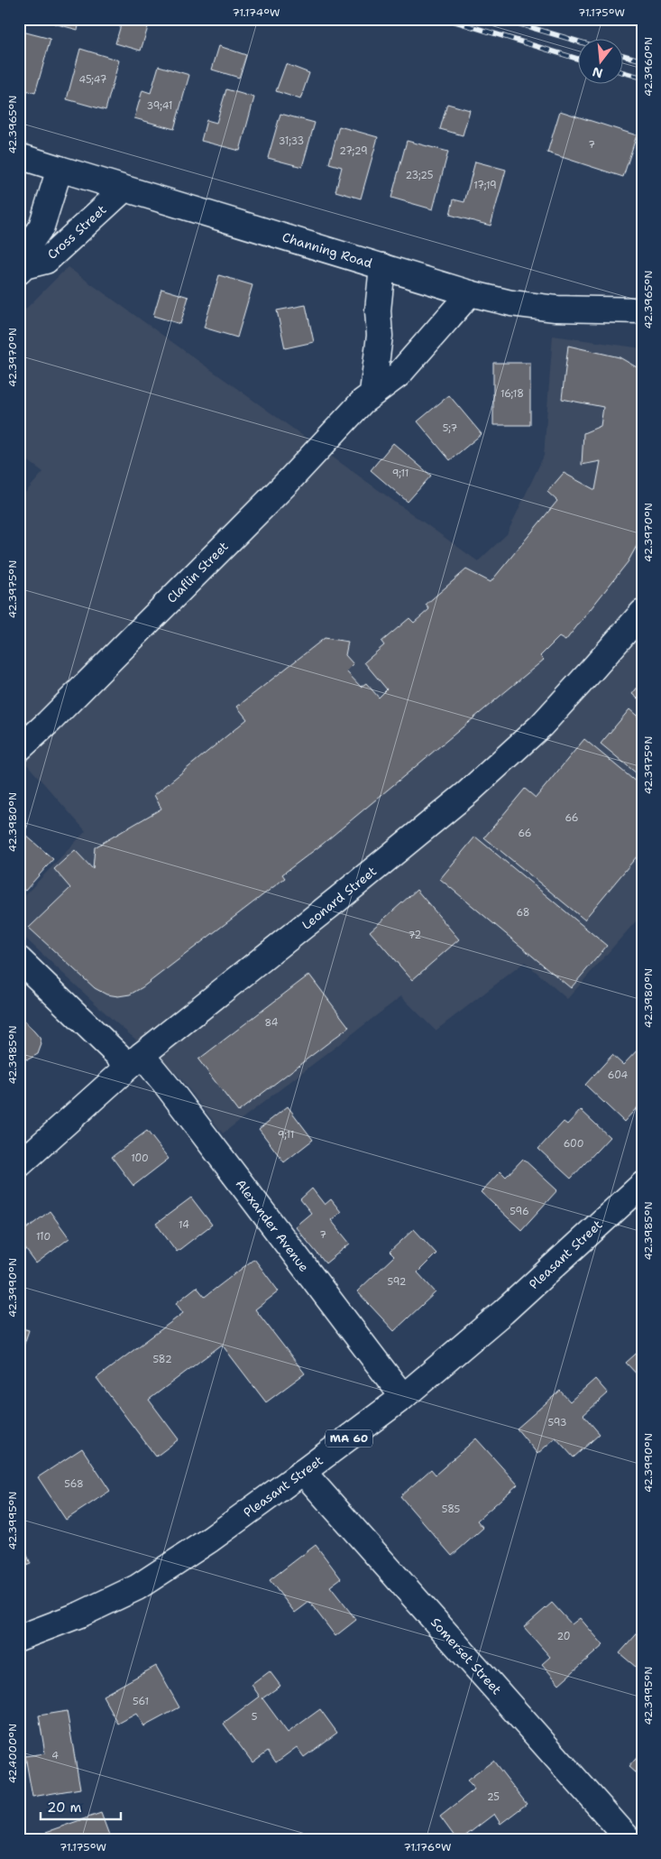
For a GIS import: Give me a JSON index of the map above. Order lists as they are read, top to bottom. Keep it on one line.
{"streets":{"street":["Cross Street","Channing Road","Claflin Street","Leonard Street","Alexander Avenue","Pleasant Street","MA 60","Somerset Street"]},"crossings":[["Cross Street","Channing Road"],["Channing Road","Claflin Street"],["Leonard Street","Alexander Avenue"],["Alexander Avenue","Pleasant Street"],["Pleasant Street","Somerset Street"]],"house_numbers":["45;47","39;41","31;33","7","27;29","23;25","17;19","16;18","5;7","9;11","66","66","68","72","84","604","9;11","600","100","596","14","7","110","592","582","593","568","585","20","561","5","4","25"],"scale_bar":"20 m","north":"bottom","coordinates":["71.174°W","71.175°W","42.3960°N","42.3965°N","42.3970°N","42.3975°N","42.3980°N","42.3985°N","42.3990°N","42.3995°N","42.4000°N","71.176°W"]}
